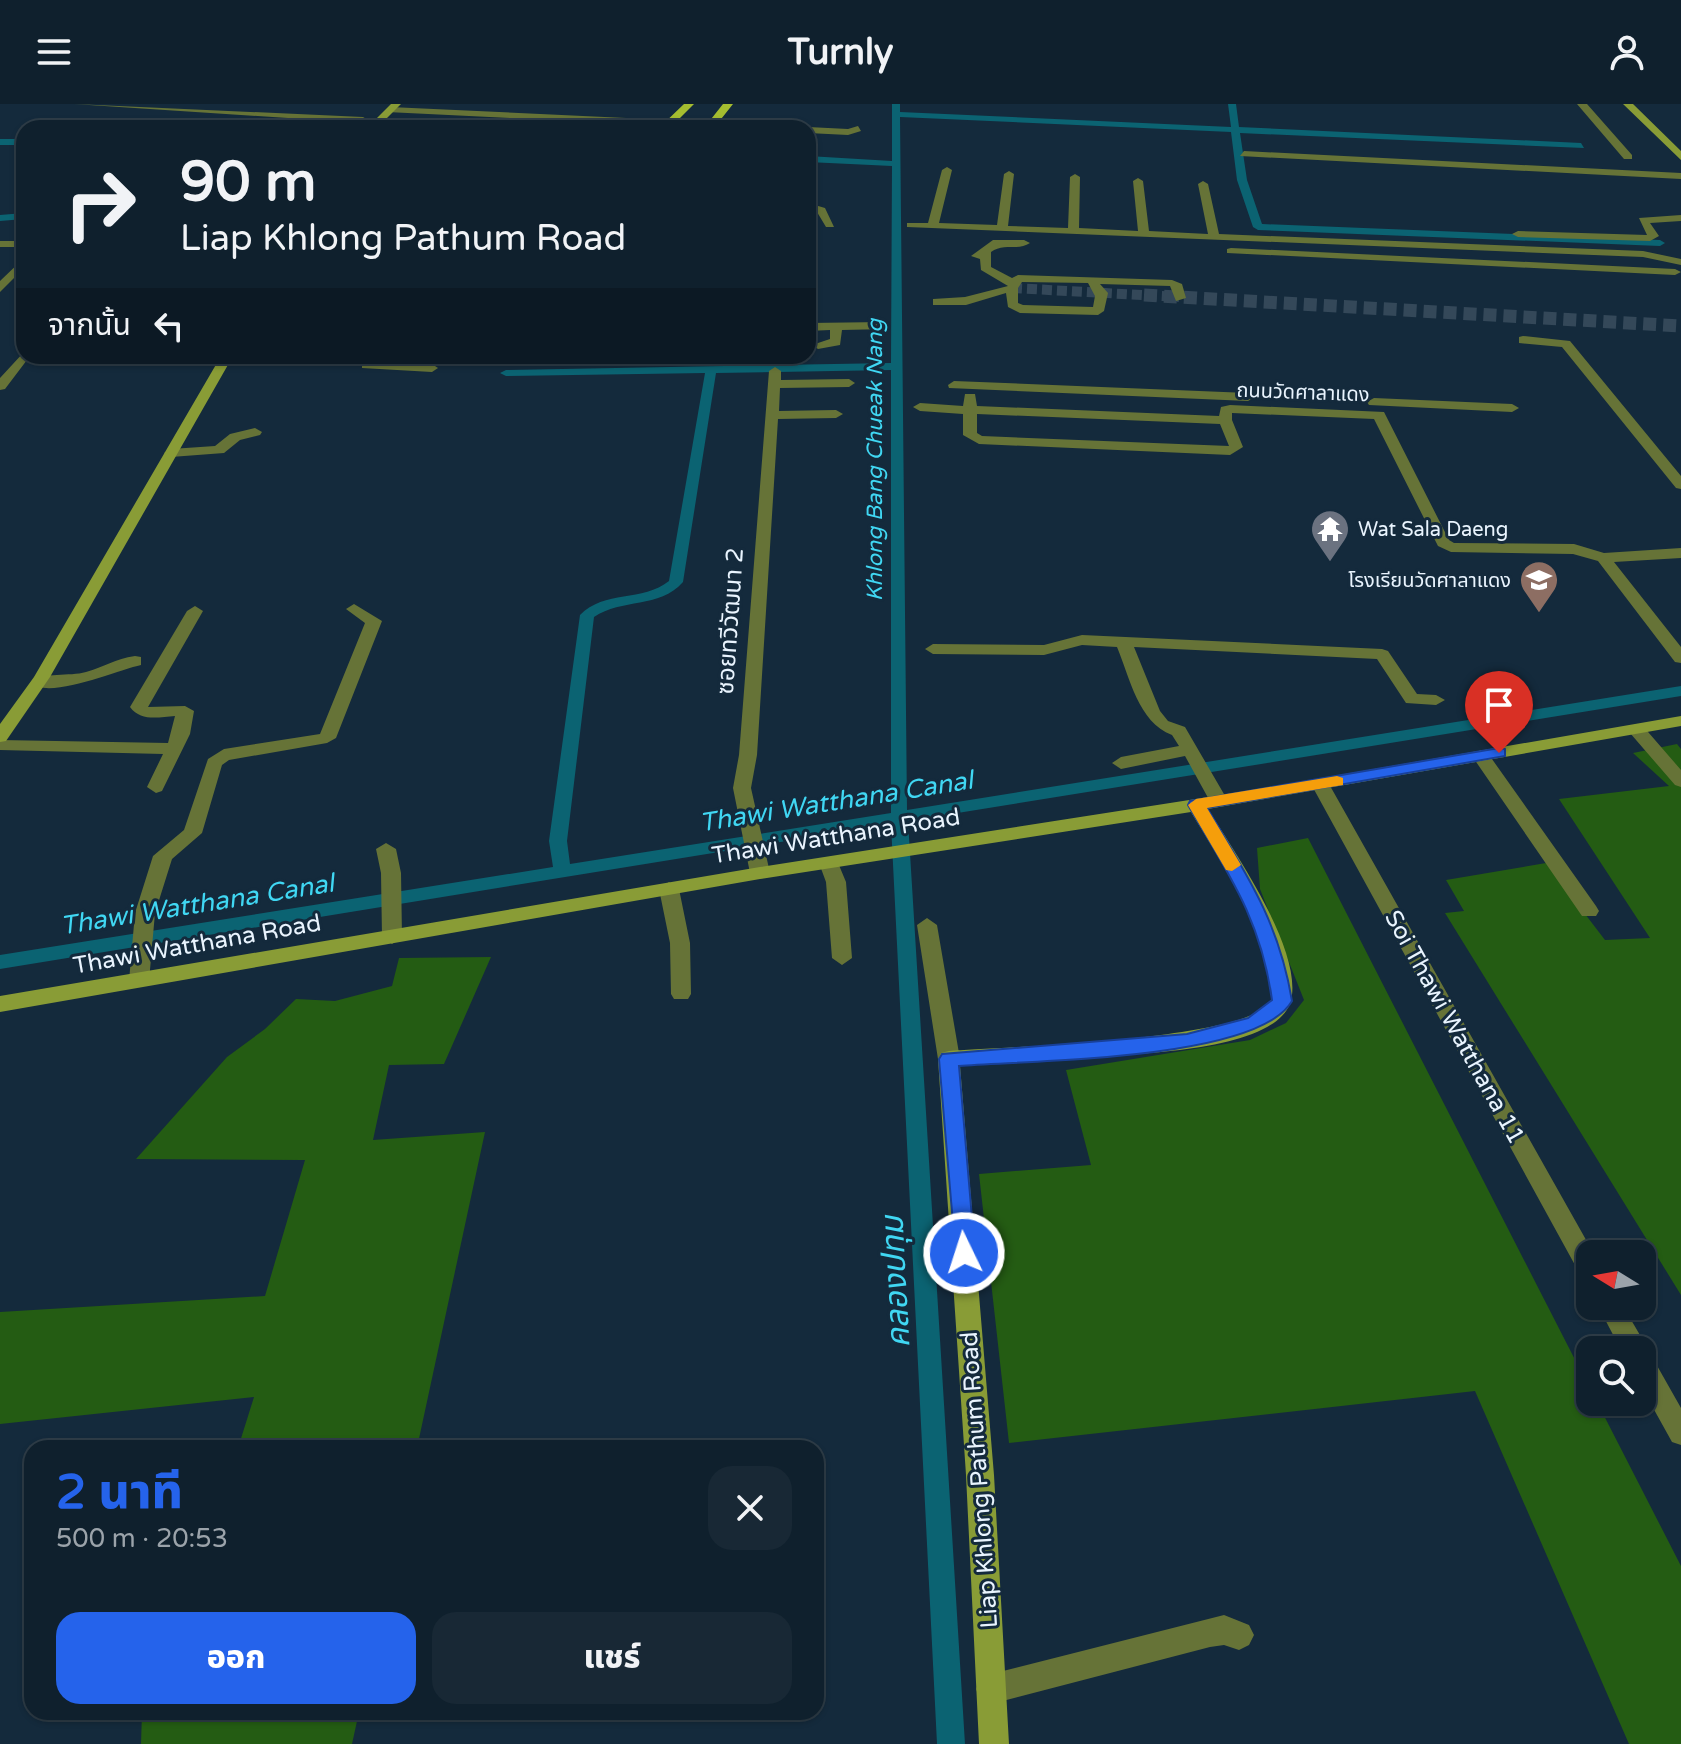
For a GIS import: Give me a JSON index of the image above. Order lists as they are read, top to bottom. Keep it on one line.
{"streets":{"street":["ถนนวัดศาลาแดง","ซอยทวีวัฒนา 2","Thawi Watthana Road","Soi Thawi Watthana 11","Liap Khlong Pathum Road"]},"crossings":[["ซอยทวีวัฒนา 2","Thawi Watthana Road"],["Thawi Watthana Road","Soi Thawi Watthana 11"]],"water":["Khlong Bang Chueak Nang","Thawi Watthana Canal","คลองปทุม"],"places":{"temple":["Wat Sala Daeng"],"school or university":["โรงเรียนวัดศาลาแดง"]},"north":"left","page":{"header":"Turnly","turn":["90 m","Liap Khlong Pathum Road"],"then":"จากนั้น","heading":["2 นาที","500 m · 20:53"],"buttons":["ออก","แชร์"]}}
